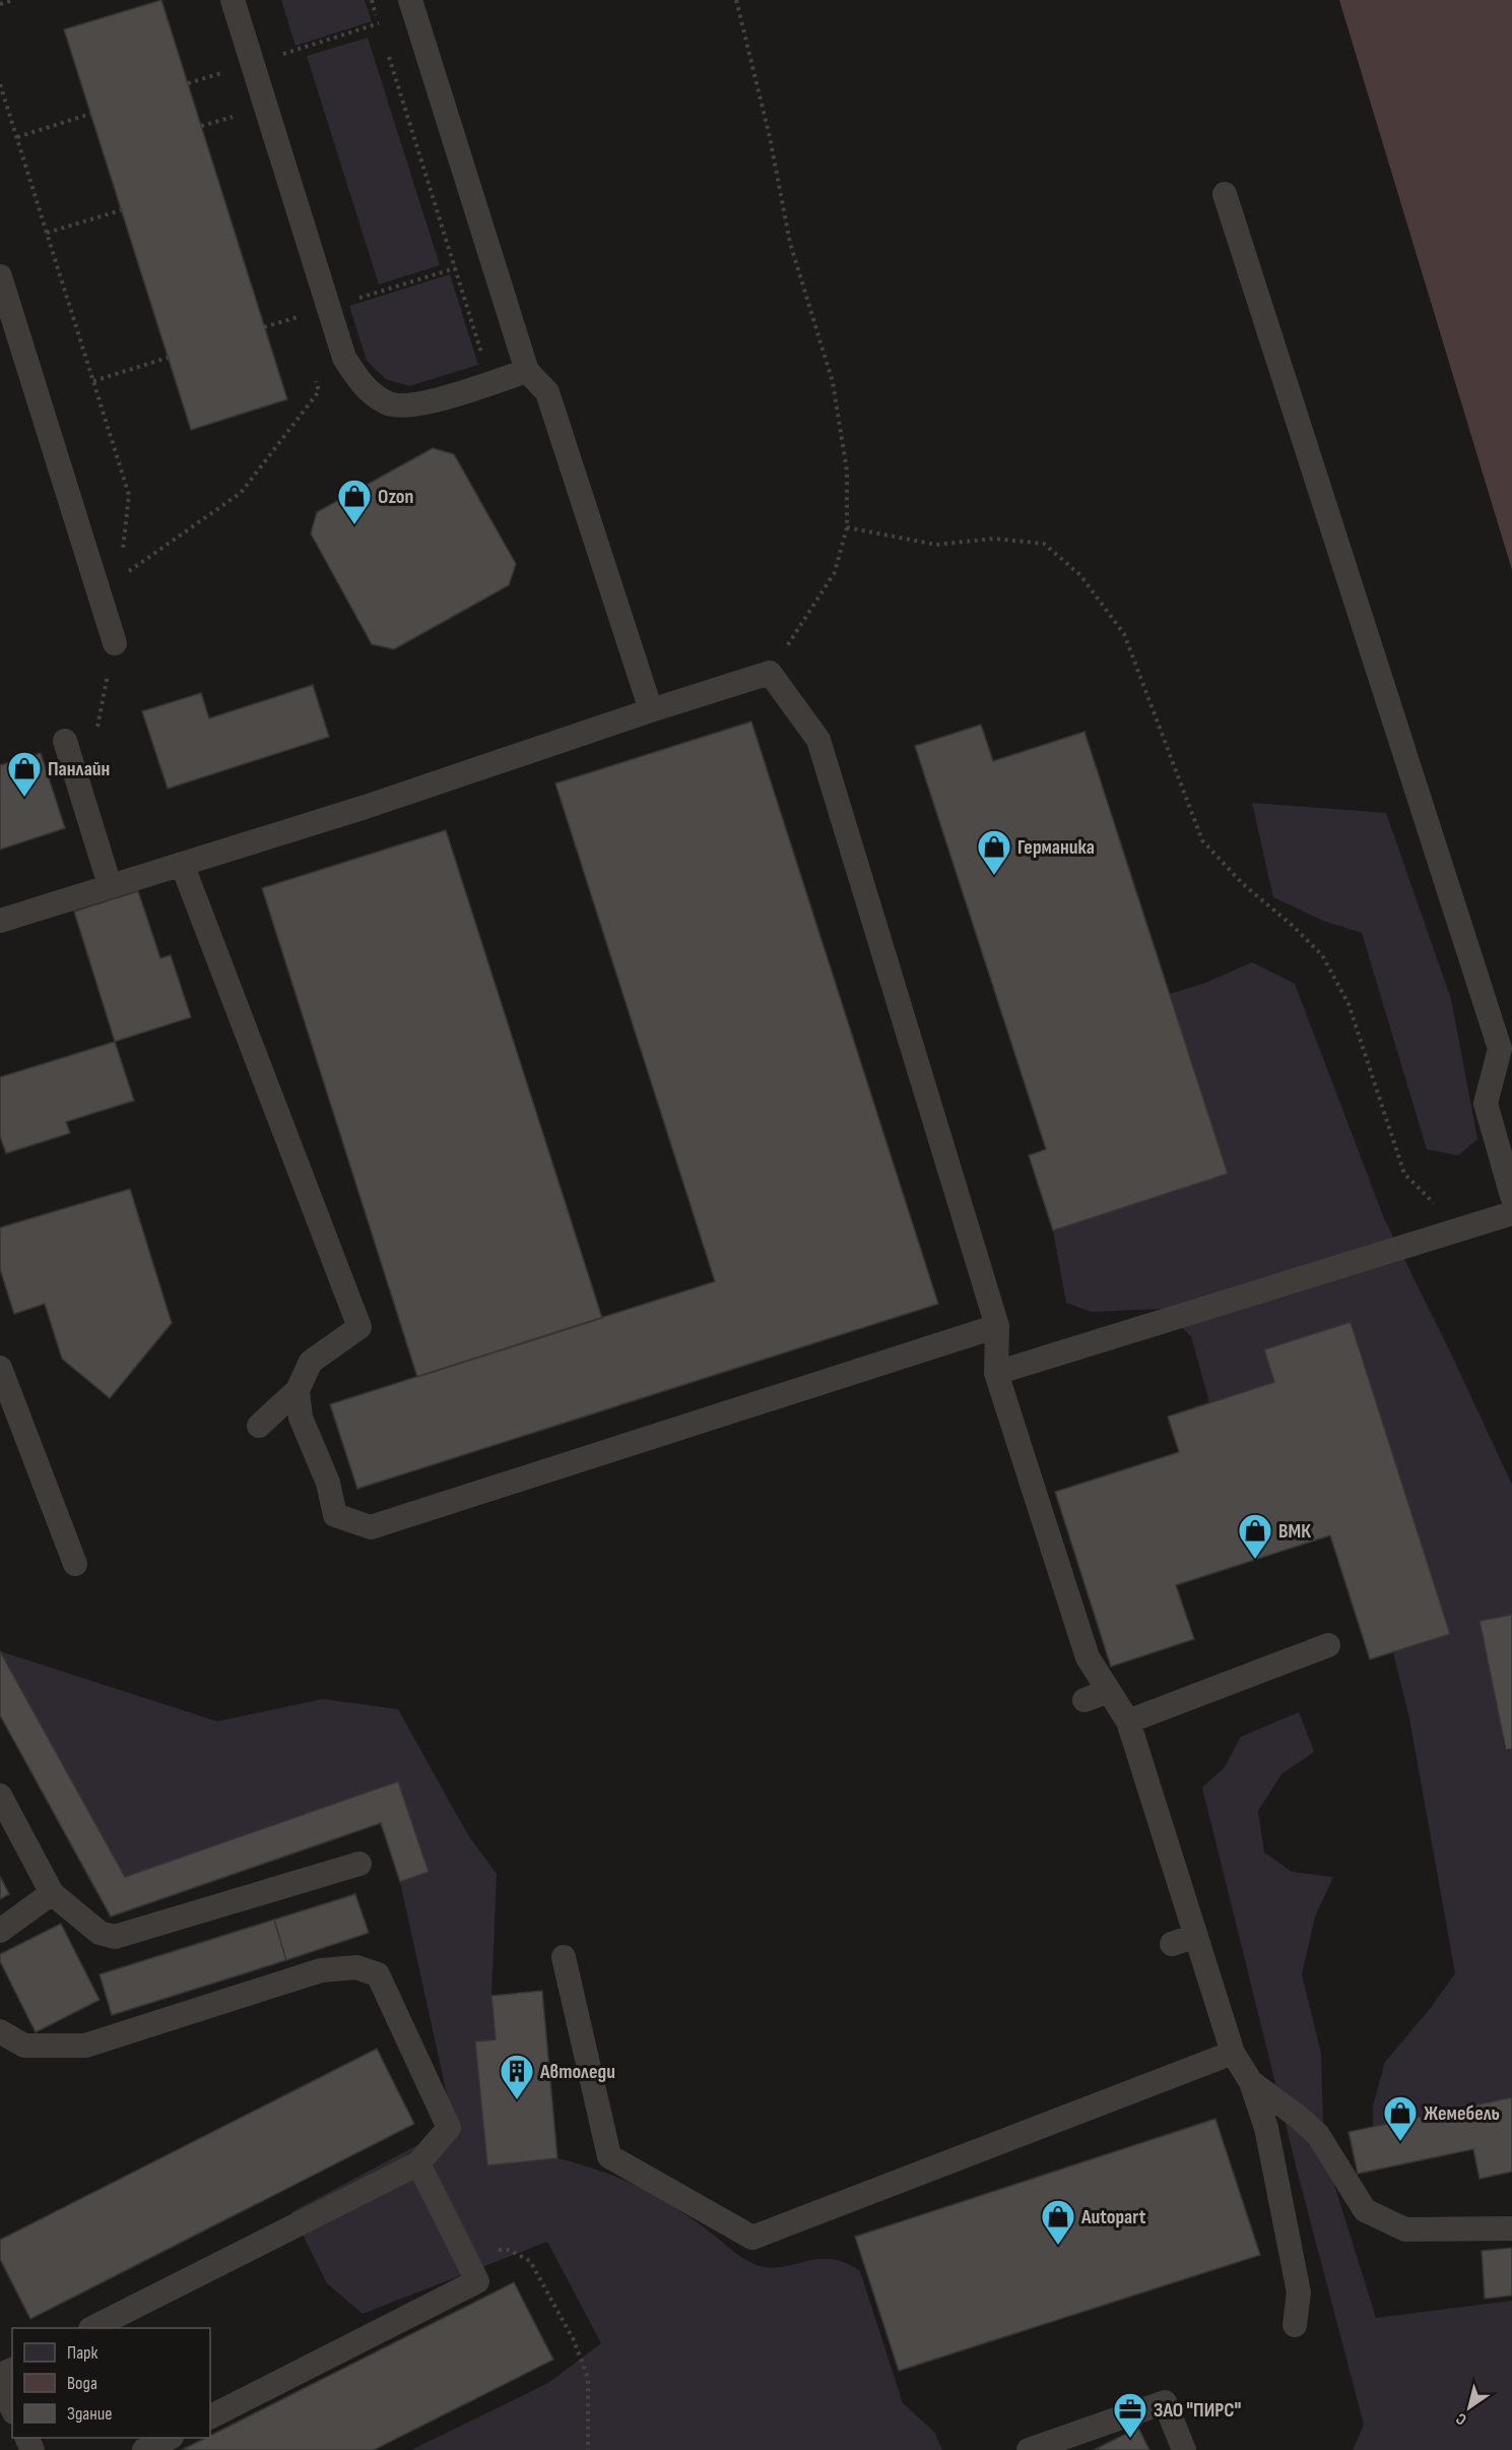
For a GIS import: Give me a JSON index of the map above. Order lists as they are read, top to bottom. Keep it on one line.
{"places":{"shop":["Ozon","Панлайн","Германика","ВМК","Жемебель","Autopart"],"building":["Автоледи"],"office":["ЗАО \"ПИРС\""]},"legend":["Парк","Вода","Здание"],"north":"bottom left"}
